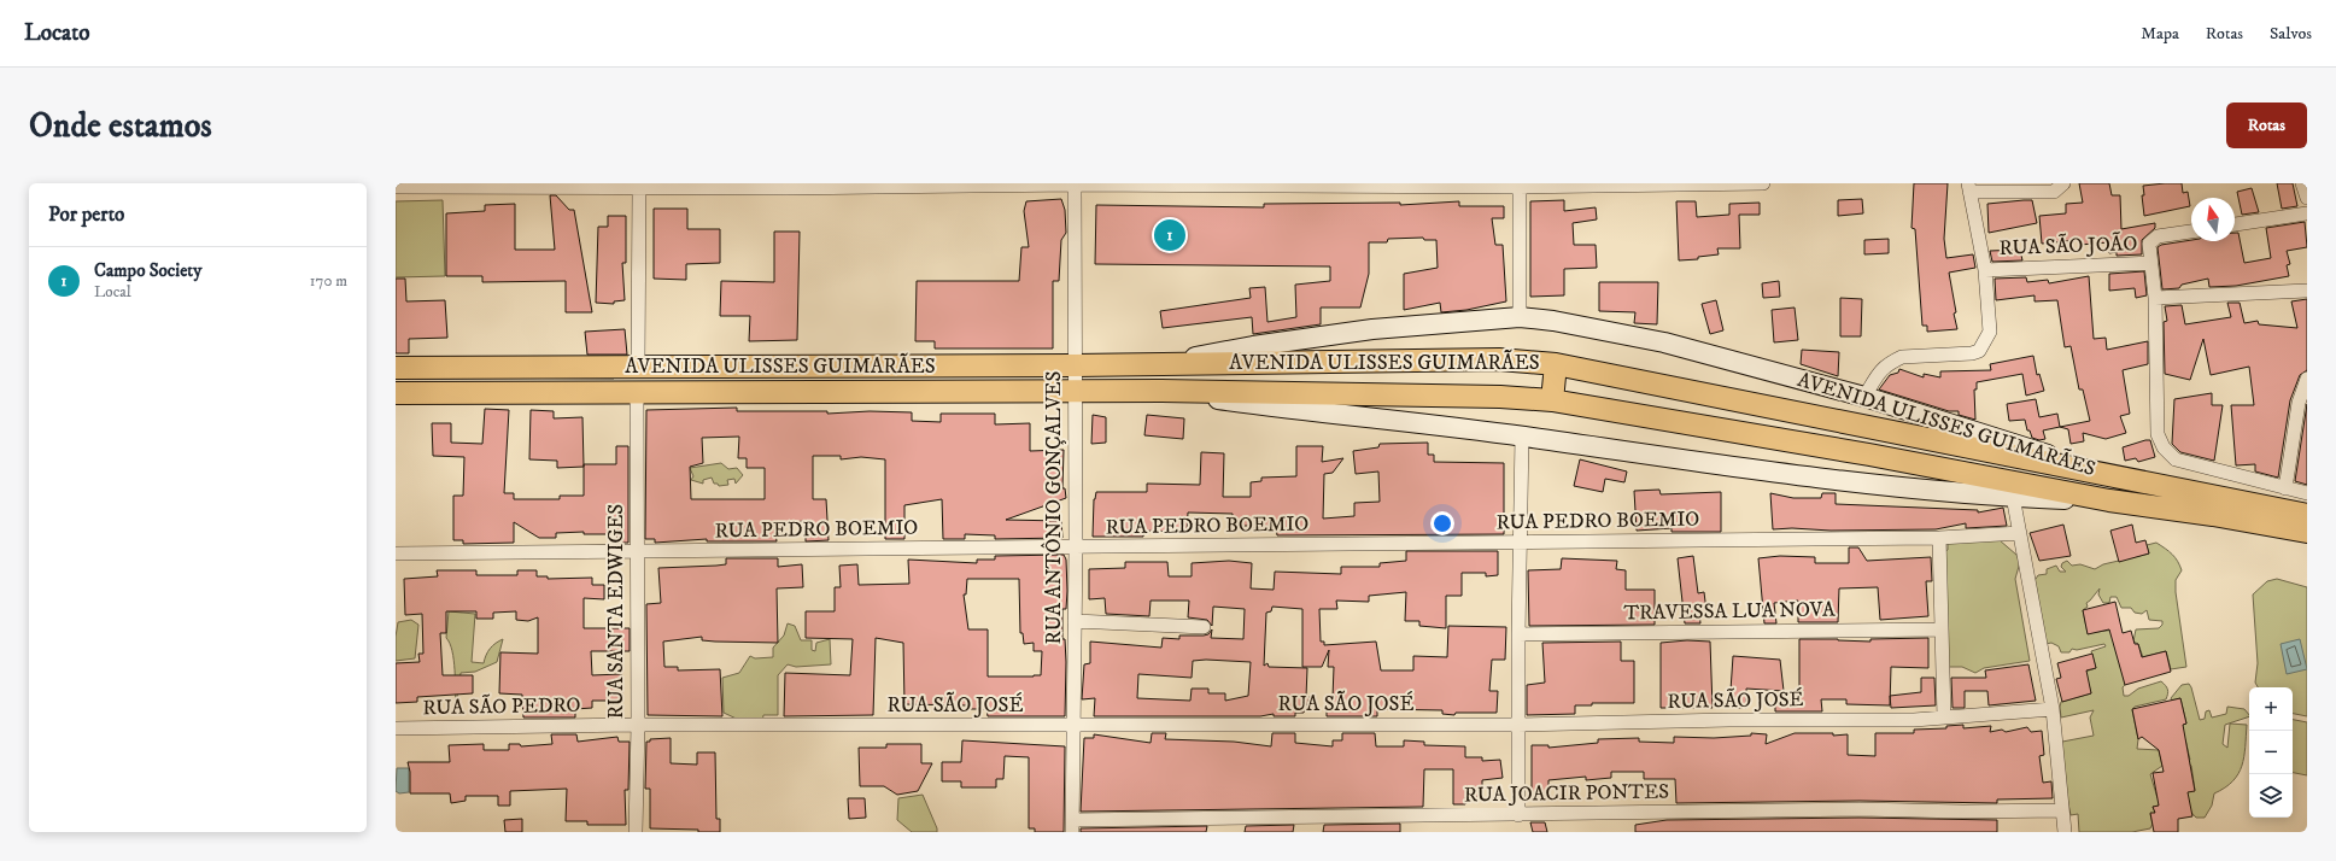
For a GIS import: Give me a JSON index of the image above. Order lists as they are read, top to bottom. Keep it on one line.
{"streets":{"main road":["AVENIDA ULISSES GUIMARÃES"],"street":["RUA SÃO JOÃO","RUA ANTÔNIO GONÇALVES","RUA PEDRO BOEMIO","RUA SANTA EDWIGES","TRAVESSA LUA NOVA","RUA SÃO JOSÉ","RUA SÃO PEDRO","RUA JOACIR PONTES"]},"crossings":[["AVENIDA ULISSES GUIMARÃES","RUA ANTÔNIO GONÇALVES"],["AVENIDA ULISSES GUIMARÃES","RUA SANTA EDWIGES"],["RUA ANTÔNIO GONÇALVES","RUA PEDRO BOEMIO"],["RUA ANTÔNIO GONÇALVES","RUA SÃO JOSÉ"],["RUA ANTÔNIO GONÇALVES","RUA JOACIR PONTES"],["RUA PEDRO BOEMIO","RUA SANTA EDWIGES"],["RUA SANTA EDWIGES","RUA SÃO JOSÉ"],["RUA SANTA EDWIGES","RUA SÃO PEDRO"],["RUA SÃO JOSÉ","RUA SÃO PEDRO"]],"north":"top","page":{"header":"Locato","nav":["Mapa","Rotas","Salvos"],"buttons":"Rotas","title":"Onde estamos","heading":"Por perto","pins":"1","list":[{"mark":"1","name":"Campo Society","note":"Local","value":"170 m"}],"map_buttons":["+","−"]}}
